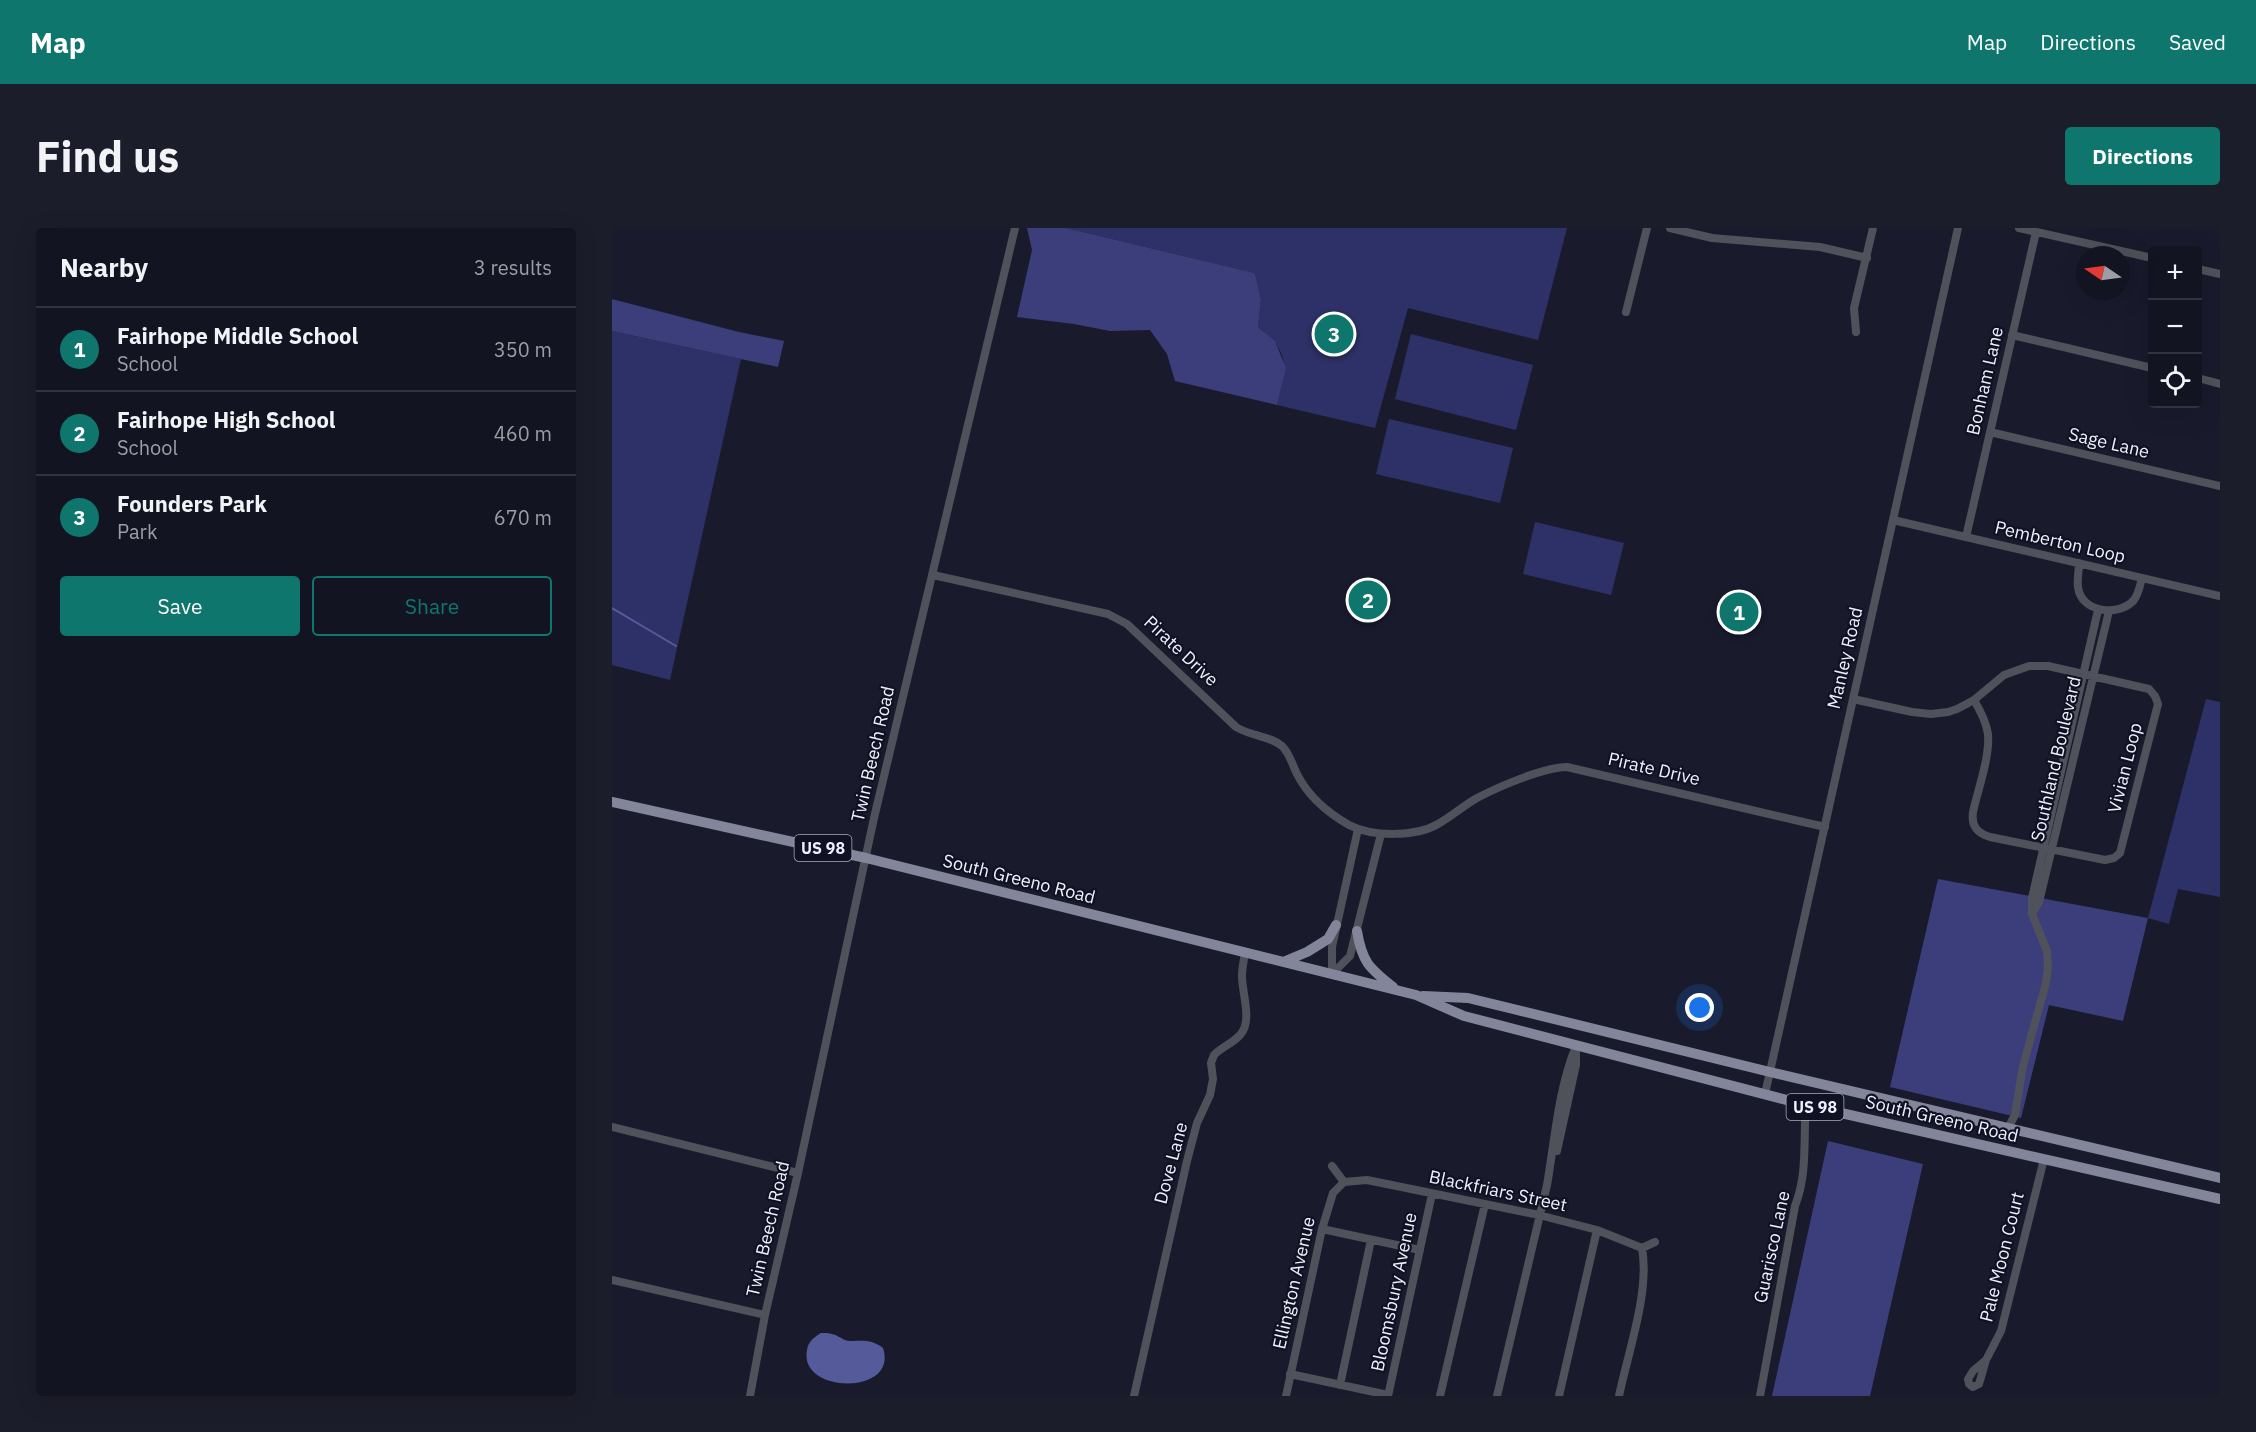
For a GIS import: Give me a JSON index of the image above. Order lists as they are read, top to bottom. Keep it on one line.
{"streets":{"main road":["US 98","South Greeno Road"],"street":["Bonham Lane","Sage Lane","Pemberton Loop","Pirate Drive","Manley Road","Twin Beech Road","Southland Boulevard","Vivian Loop","Dove Lane","Blackfriars Street","Guarisco Lane","Pale Moon Court","Ellington Avenue","Bloomsbury Avenue"]},"crossings":[["Bonham Lane","Sage Lane"],["Bonham Lane","Pemberton Loop"],["Pemberton Loop","Manley Road"],["Pirate Drive","Manley Road"],["Pirate Drive","Twin Beech Road"],["Manley Road","Vivian Loop"],["Manley Road","South Greeno Road"],["Twin Beech Road","South Greeno Road"],["Southland Boulevard","Vivian Loop"],["Southland Boulevard","South Greeno Road"],["South Greeno Road","Dove Lane"],["South Greeno Road","Guarisco Lane"],["South Greeno Road","Pale Moon Court"],["Blackfriars Street","Ellington Avenue"],["Blackfriars Street","Bloomsbury Avenue"]],"north":"left","page":{"header":"Map","nav":["Map","Directions","Saved"],"buttons":["Directions",["Save","Share"]],"title":"Find us","heading":["Nearby","3 results"],"map_buttons":["+","−"],"list":[{"mark":"1","name":"Fairhope Middle School","note":"School","value":"350 m"},{"mark":"2","name":"Fairhope High School","note":"School","value":"460 m"},{"mark":"3","name":"Founders Park","note":"Park","value":"670 m"}],"pins":["3","2","1"]}}
